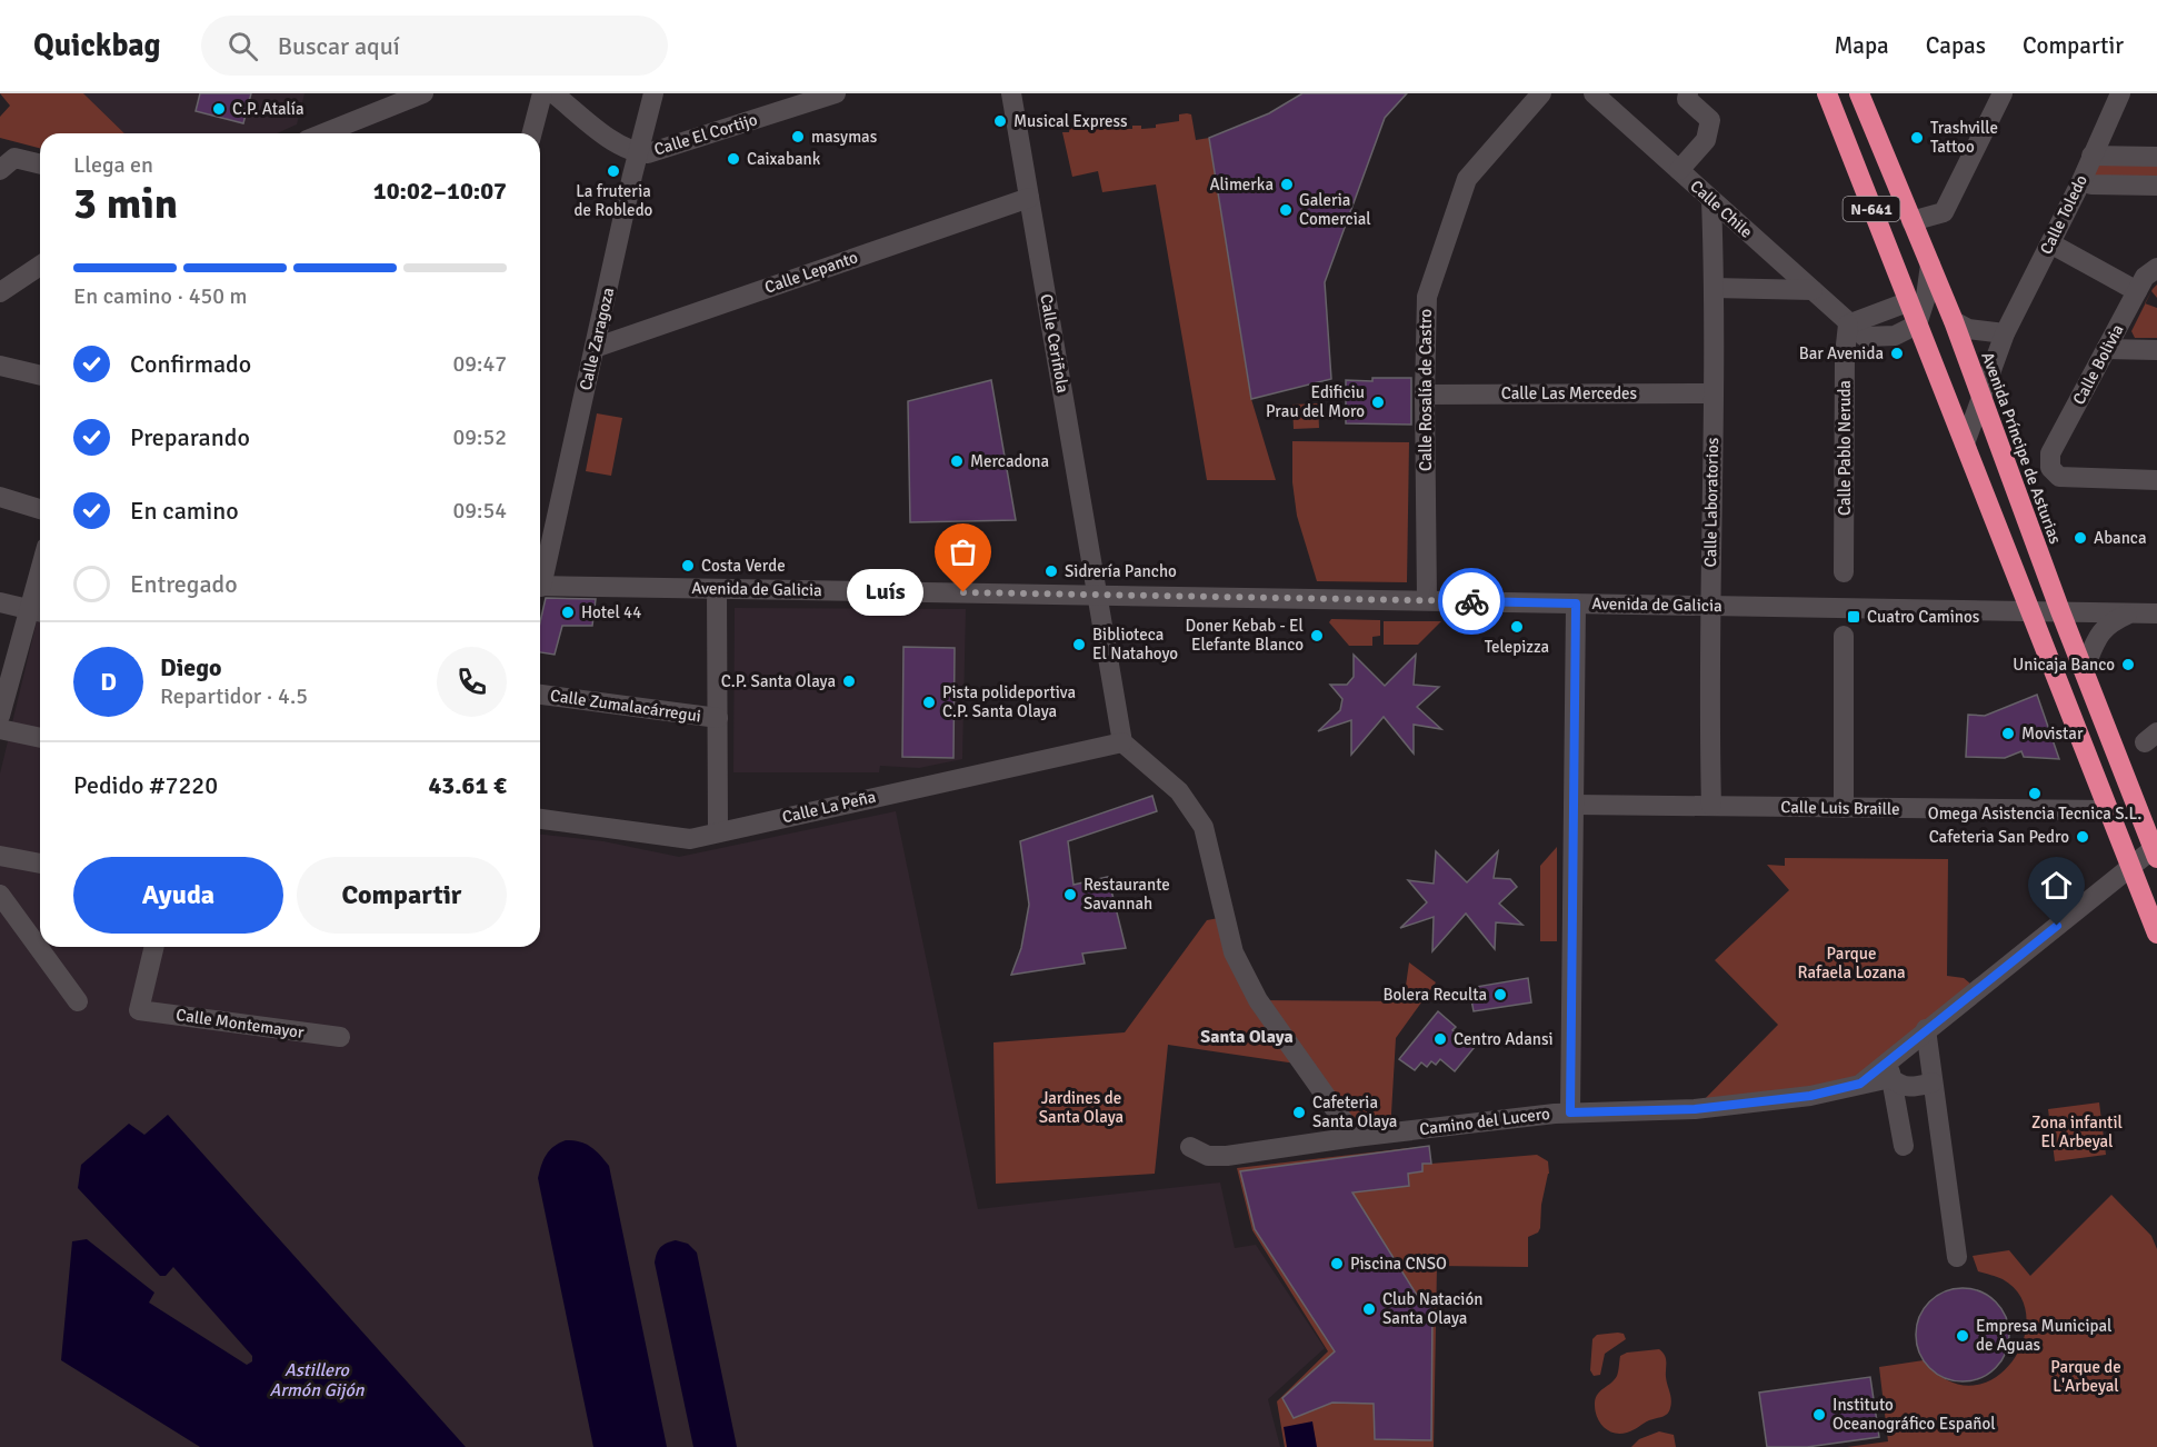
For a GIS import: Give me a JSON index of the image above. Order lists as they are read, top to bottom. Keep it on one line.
{"streets":{"highway":["N-641","Avenida Príncipe de Asturias"],"street":["Calle El Cortijo","Calle Chile","Calle Toledo","Calle Lepanto","Calle Zaragoza","Calle Ceriñola","Calle Bolivia","Calle Rosalía de Castro","Calle Las Mercedes","Calle Pablo Neruda","Calle Laboratorios","Avenida de Galicia","Calle Zumalacárregui","Calle La Peña","Calle Luis Braille","Calle Montemayor","Camino del Lucero"]},"crossings":[["Calle El Cortijo","Calle Zaragoza"],["Calle Chile","Calle Pablo Neruda"],["Calle Chile","Avenida Príncipe de Asturias"],["Calle Chile","Calle Laboratorios"],["Calle Toledo","Avenida Príncipe de Asturias"],["Calle Lepanto","Calle Zaragoza"],["Calle Lepanto","Calle Ceriñola"],["Calle Ceriñola","Avenida de Galicia"],["Calle Ceriñola","Calle La Peña"],["Calle Rosalía de Castro","Calle Las Mercedes"],["Calle Rosalía de Castro","Avenida de Galicia"],["Calle Las Mercedes","Calle Laboratorios"],["Avenida Príncipe de Asturias","Avenida de Galicia"],["Avenida Príncipe de Asturias","Calle Luis Braille"],["Avenida Príncipe de Asturias","Camino del Lucero"],["Calle Laboratorios","Avenida de Galicia"],["Calle Laboratorios","Calle Luis Braille"]],"districts":["Santa Olaya"],"water":["Astillero Armón Gijón"],"parks":["Parque Rafaela Lozana","Jardines de Santa Olaya","Zona infantil El Arbeyal","Parque de L'Arbeyal"],"places":{"other":["C.P. Atalía","Musical Express","masymas","Trashville Tattoo","Caixabank","La fruteria de Robledo","Alimerka","Galeria Comercial","Bar Avenida","Edificiu Prau del Moro","Mercadona","Abanca","Costa Verde","Sidrería Pancho","Luís","Hotel 44","Telepizza","Doner Kebab - El Elefante Blanco","Biblioteca El Natahoyo","Unicaja Banco","C.P. Santa Olaya","Pista polideportiva C.P. Santa Olaya","Movistar","Omega Asistencia Tecnica S.L.","Cafeteria San Pedro","Restaurante Savannah","Bolera Reculta","Centro Adansi","Cafeteria Santa Olaya","Piscina CNSO","Club Natación Santa Olaya","Empresa Municipal de Aguas","Instituto Oceanográfico Español"],"transit":["Cuatro Caminos"]},"page":{"header":"Quickbag","search":"Buscar aquí","nav":["Mapa","Capas","Compartir"],"heading":["3 min","Llega en","10:02–10:07"],"panel":["Diego","Repartidor · 4.5","Pedido #7220","43.61 €"],"bar":"En camino · 450 m","list":[["Confirmado","09:47"],["Preparando","09:52"],["En camino","09:54"],"Entregado"],"bubble":"Luís","round":"D","buttons":["Ayuda","Compartir"]}}
